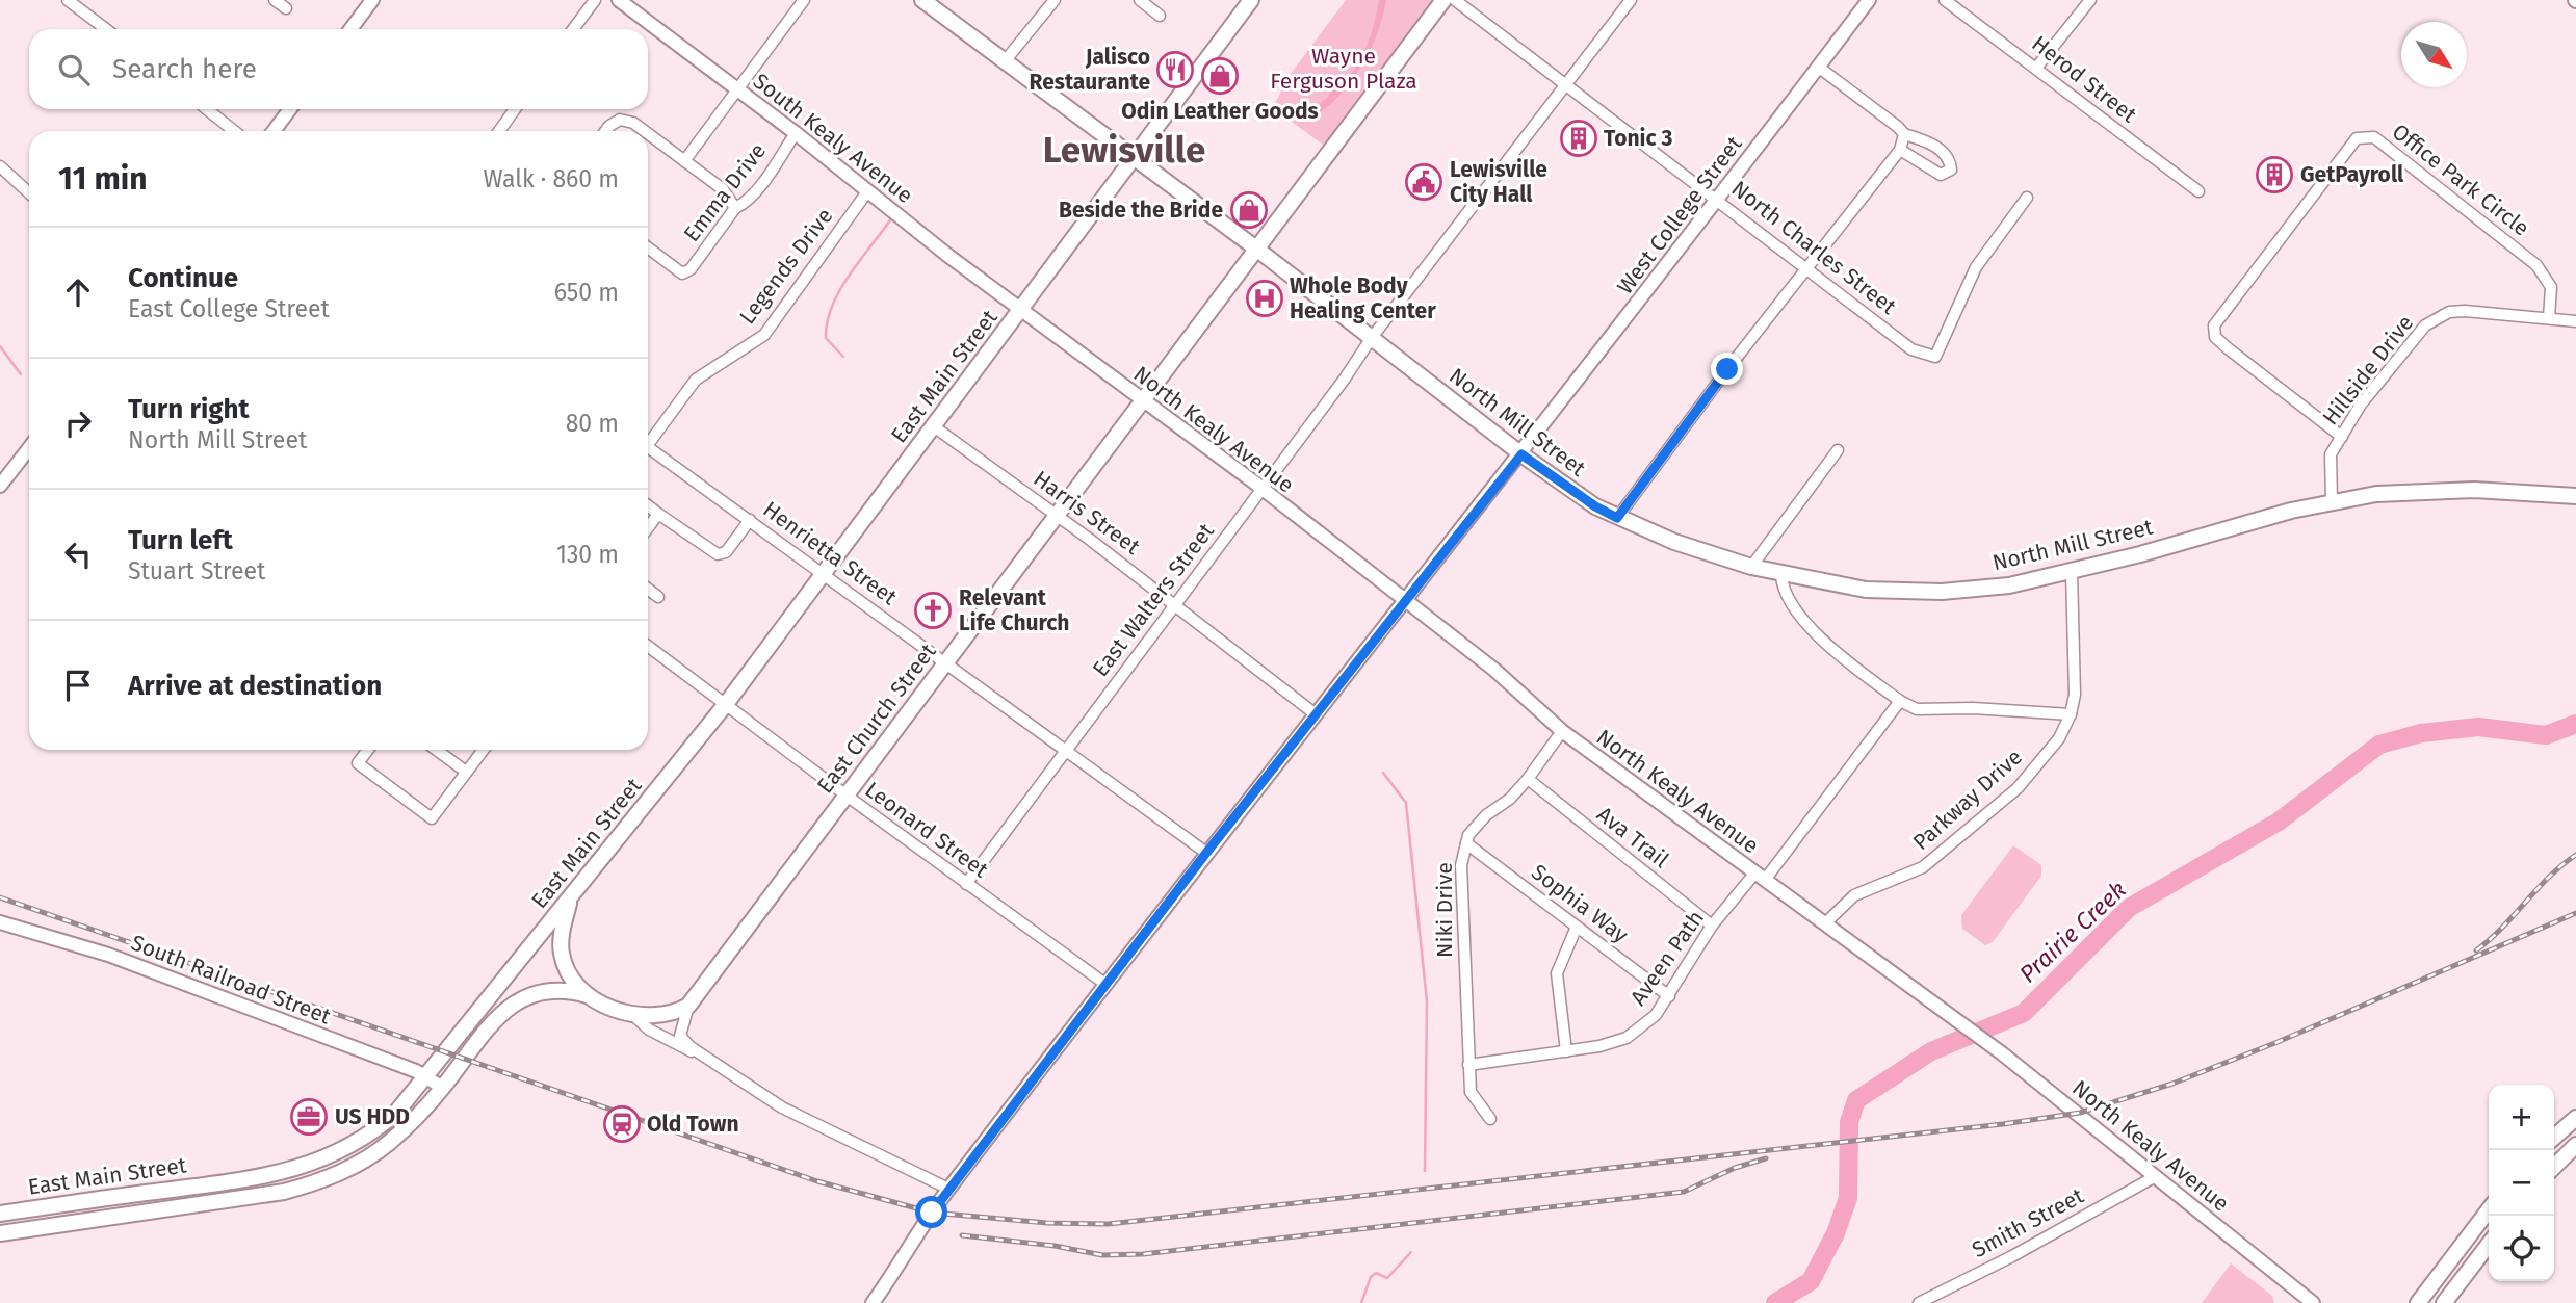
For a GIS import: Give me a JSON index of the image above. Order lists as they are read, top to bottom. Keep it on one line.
{"streets":{"main road":["East Main Street","North Mill Street","East Church Street"],"street":["Herod Street","South Kealy Avenue","Office Park Circle","Emma Drive","West College Street","North Charles Street","Legends Drive","Hillside Drive","North Kealy Avenue","Harris Street","Henrietta Street","East Walters Street","Parkway Drive","Leonard Street","Ava Trail","Sophia Way","Niki Drive","Aveen Path","South Railroad Street","Smith Street"]},"crossings":[["South Kealy Avenue","Emma Drive"],["South Kealy Avenue","Legends Drive"],["South Kealy Avenue","East Main Street"],["South Kealy Avenue","North Kealy Avenue"],["Office Park Circle","Hillside Drive"],["West College Street","North Charles Street"],["West College Street","North Mill Street"],["West College Street","North Kealy Avenue"],["West College Street","Harris Street"],["West College Street","Henrietta Street"],["West College Street","Leonard Street"],["North Charles Street","East Walters Street"],["Hillside Drive","North Mill Street"],["East Main Street","North Mill Street"],["East Main Street","North Kealy Avenue"],["East Main Street","Harris Street"],["East Main Street","Henrietta Street"],["East Main Street","Leonard Street"],["East Main Street","South Railroad Street"],["North Mill Street","East Walters Street"],["North Mill Street","East Church Street"],["North Mill Street","Parkway Drive"],["North Kealy Avenue","East Walters Street"],["North Kealy Avenue","East Church Street"],["North Kealy Avenue","Parkway Drive"],["North Kealy Avenue","Niki Drive"],["North Kealy Avenue","Aveen Path"],["North Kealy Avenue","Smith Street"],["Harris Street","East Walters Street"],["Harris Street","East Church Street"],["Henrietta Street","East Walters Street"],["Henrietta Street","East Church Street"],["East Walters Street","Leonard Street"],["East Church Street","Leonard Street"],["Ava Trail","Niki Drive"],["Ava Trail","Aveen Path"],["Sophia Way","Niki Drive"],["Sophia Way","Aveen Path"],["Niki Drive","Aveen Path"]],"districts":["Lewisville"],"water":["Prairie Creek"],"parks":["Wayne Ferguson Plaza"],"places":{"restaurant":["Jalisco Restaurante"],"shop":["Odin Leather Goods","Beside the Bride"],"building":["Tonic 3","GetPayroll"],"public building":["Lewisville City Hall"],"hospital":["Whole Body Healing Center"],"church":["Relevant Life Church"],"office":["US HDD"],"station":["Old Town"]},"north":"bottom right","page":{"search":"Search here","heading":["11 min","Walk · 860 m"],"list":[["Continue","East College Street","650 m"],["Turn right","North Mill Street","80 m"],["Turn left","Stuart Street","130 m"],"Arrive at destination"],"map_buttons":["+","−"]}}
